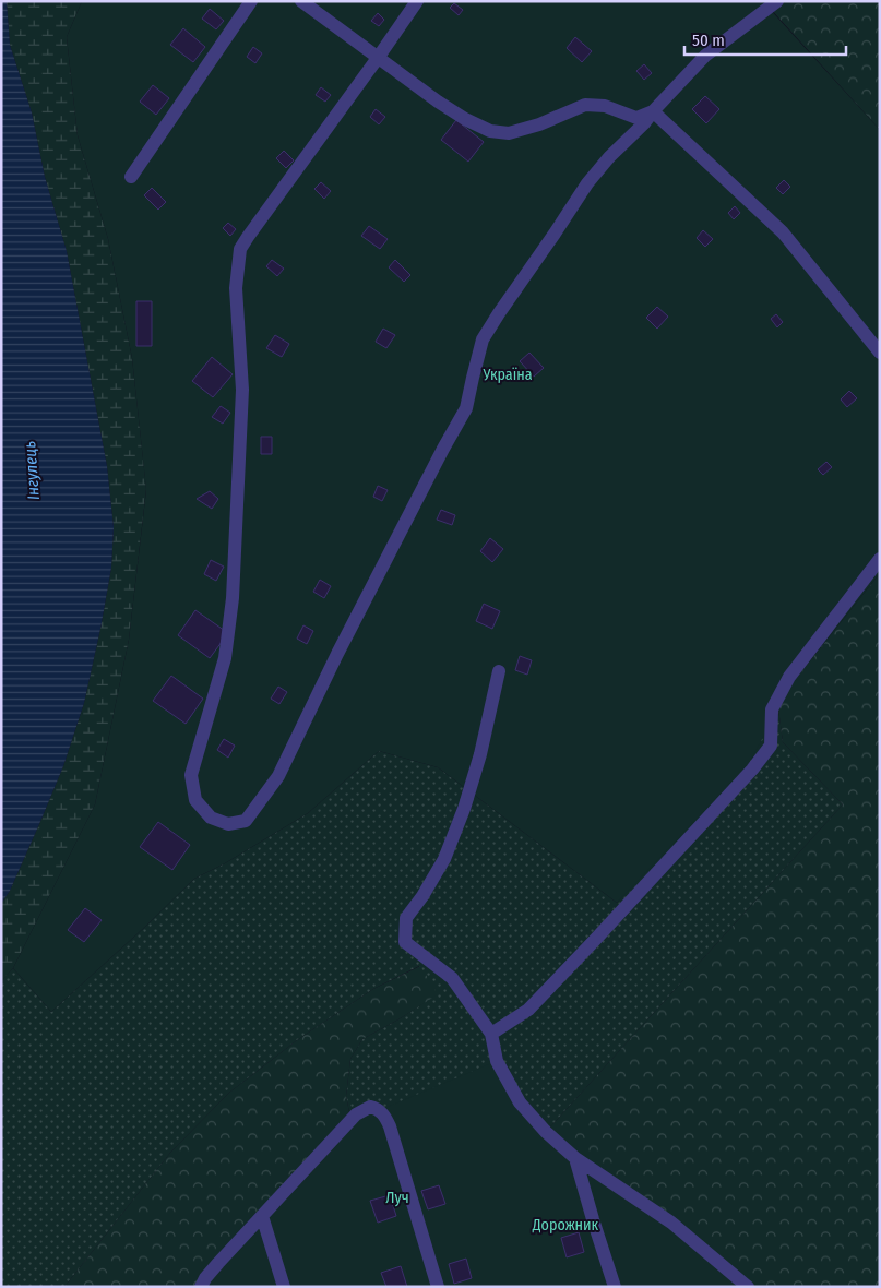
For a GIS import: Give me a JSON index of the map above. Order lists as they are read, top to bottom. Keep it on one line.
{"water":["Інгулець"],"parks":["Україна","Луч","Дорожник"],"scale_bar":"50 m"}
